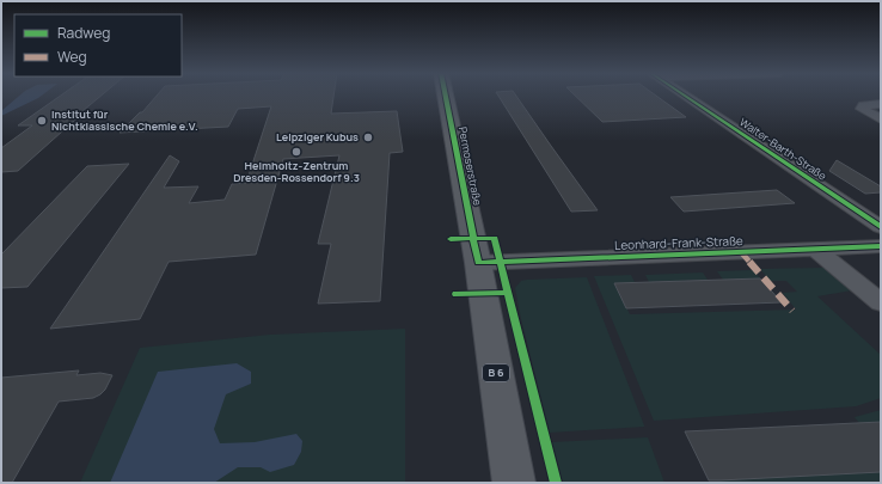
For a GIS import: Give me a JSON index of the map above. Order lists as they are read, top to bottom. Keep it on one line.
{"streets":{"main road":["Permoserstraße","B 6"],"street":["Walter-Barth-Straße","Leonhard-Frank-Straße"]},"crossings":[["Permoserstraße","Leonhard-Frank-Straße"]],"places":["Institut für Nichtklassische Chemie e.V.","Leipziger Kubus","Helmholtz-Zentrum Dresden-Rossendorf 9.3"],"legend":["Radweg","Weg"]}
